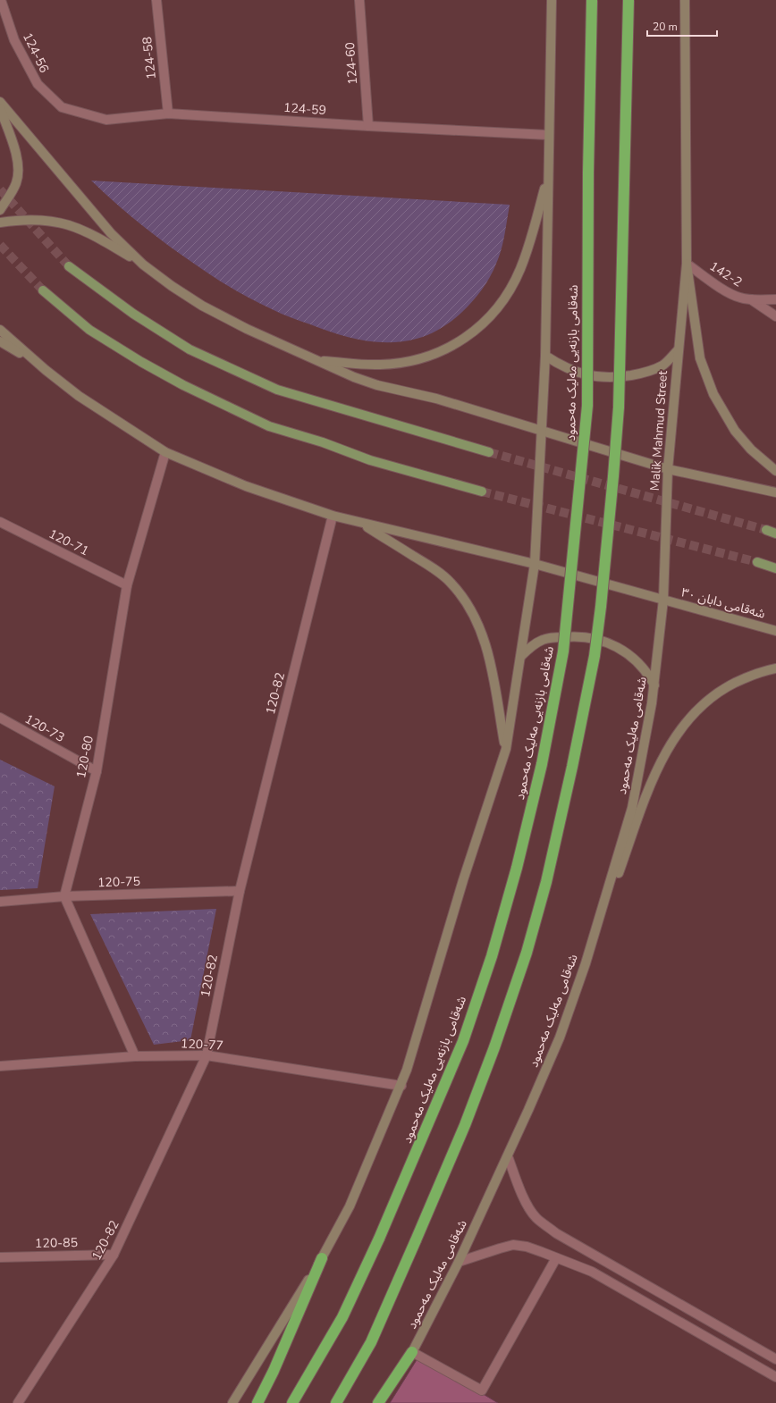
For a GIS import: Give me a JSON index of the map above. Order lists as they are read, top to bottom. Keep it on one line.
{"streets":{"highway":["شەقامی بازنەیی مەلیک مەحمود"],"main road":["Malik Mahmud Street","شەقامی دابان ٣٠","شەقامی مەلیک مەحمود"],"street":["124-56","124-58","124-60","124-59","142-2","120-71","120-82","120-73","120-80","120-75","120-77","120-85"]},"crossings":[["124-56","124-59"],["124-58","124-59"],["124-60","124-59"],["142-2","Malik Mahmud Street"],["Malik Mahmud Street","شەقامی دابان ٣٠"],["Malik Mahmud Street","شەقامی مەلیک مەحمود"],["120-71","120-80"],["شەقامی دابان ٣٠","120-82"],["شەقامی دابان ٣٠","شەقامی مەلیک مەحمود"],["شەقامی دابان ٣٠","120-80"],["120-82","120-75"],["120-82","120-77"],["120-82","120-85"],["120-73","120-80"],["120-80","120-75"]],"scale_bar":"20 m"}
